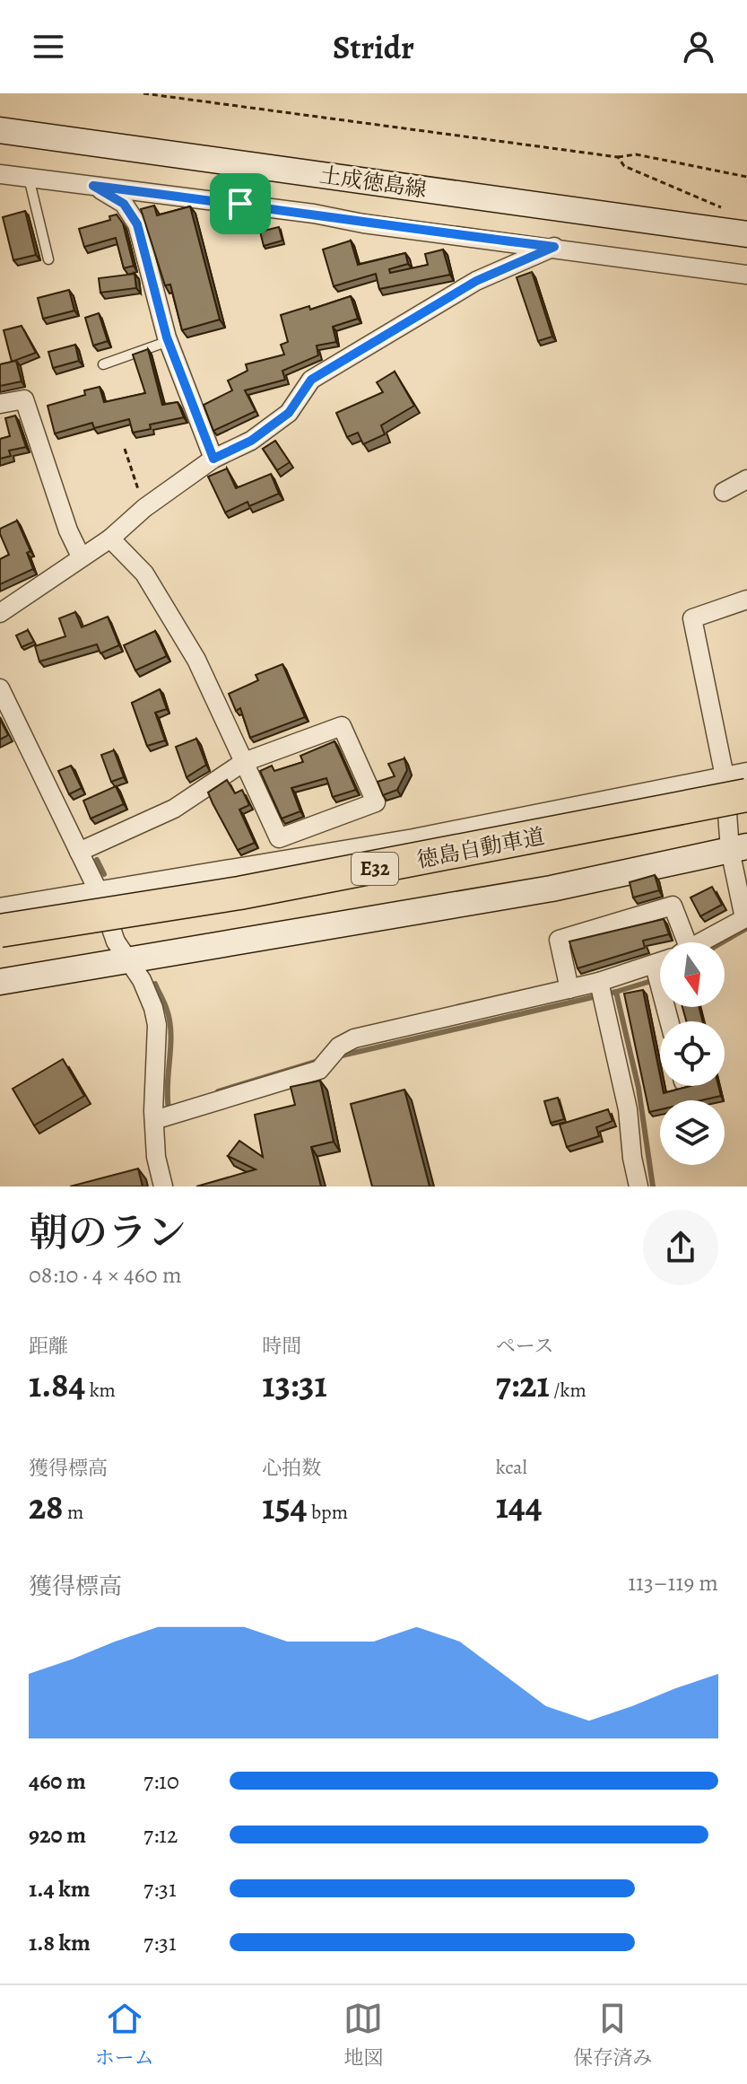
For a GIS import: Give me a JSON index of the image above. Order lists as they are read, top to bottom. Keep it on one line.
{"streets":{"highway":["徳島自動車道","E32"],"main road":["土成徳島線"]},"north":"bottom","page":{"header":"Stridr","heading":["朝のラン","08:10 · 4 × 460 m"],"stats":[["距離","1.84 km"],["時間","13:31"],["ペース","7:21 /km"],["獲得標高","28 m"],["心拍数","154 bpm"],["kcal","144"]],"chart":["獲得標高","113–119 m"],"list":[{"name":"460 m","note":"7:10"},{"name":"920 m","note":"7:12"},{"name":"1.4 km","note":"7:31"},{"name":"1.8 km","note":"7:31"}],"tabs":["ホーム","地図","保存済み"]}}
